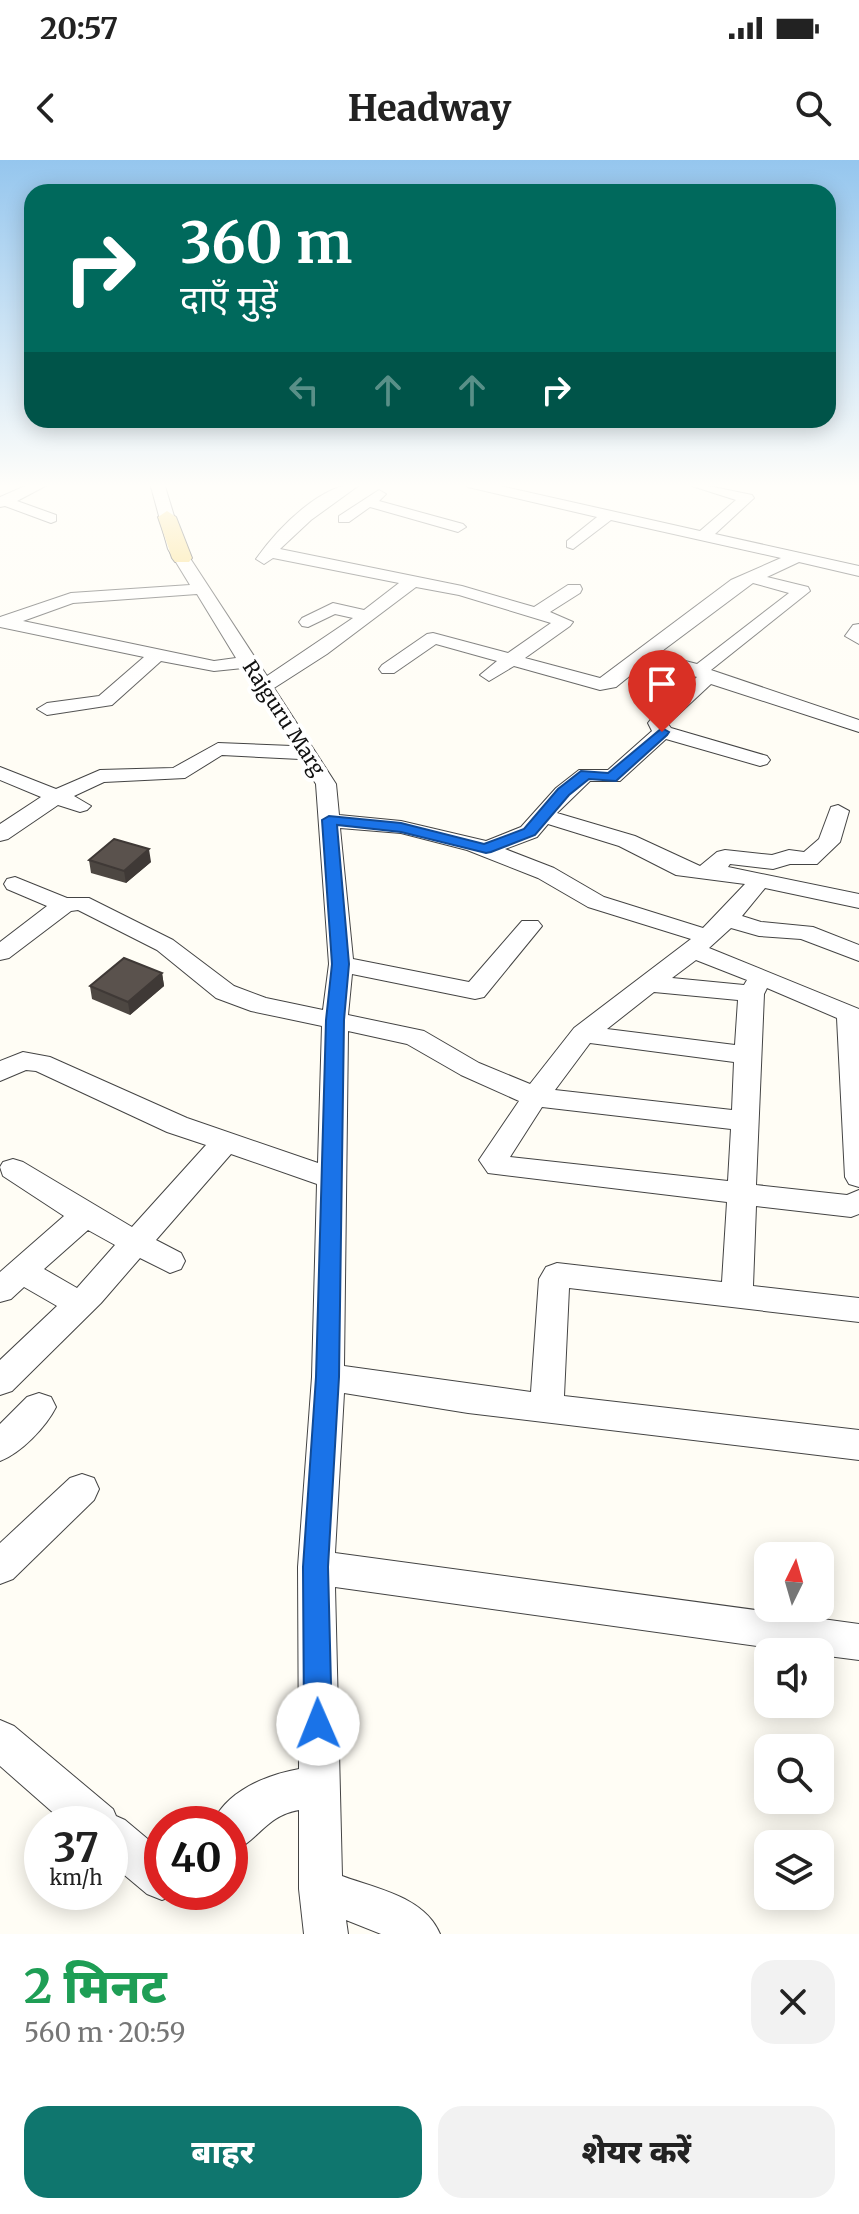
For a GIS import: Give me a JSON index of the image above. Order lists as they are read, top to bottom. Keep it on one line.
{"streets":{"street":["Rajguru Marg"]},"north":"top","page":{"status":"20:57","header":"Headway","turn":["360 m","दाएँ मुड़ें"],"speed":"37 km/h","limit":"40","heading":["2 मिनट","560 m · 20:59"],"buttons":["बाहर","शेयर करें"]}}
